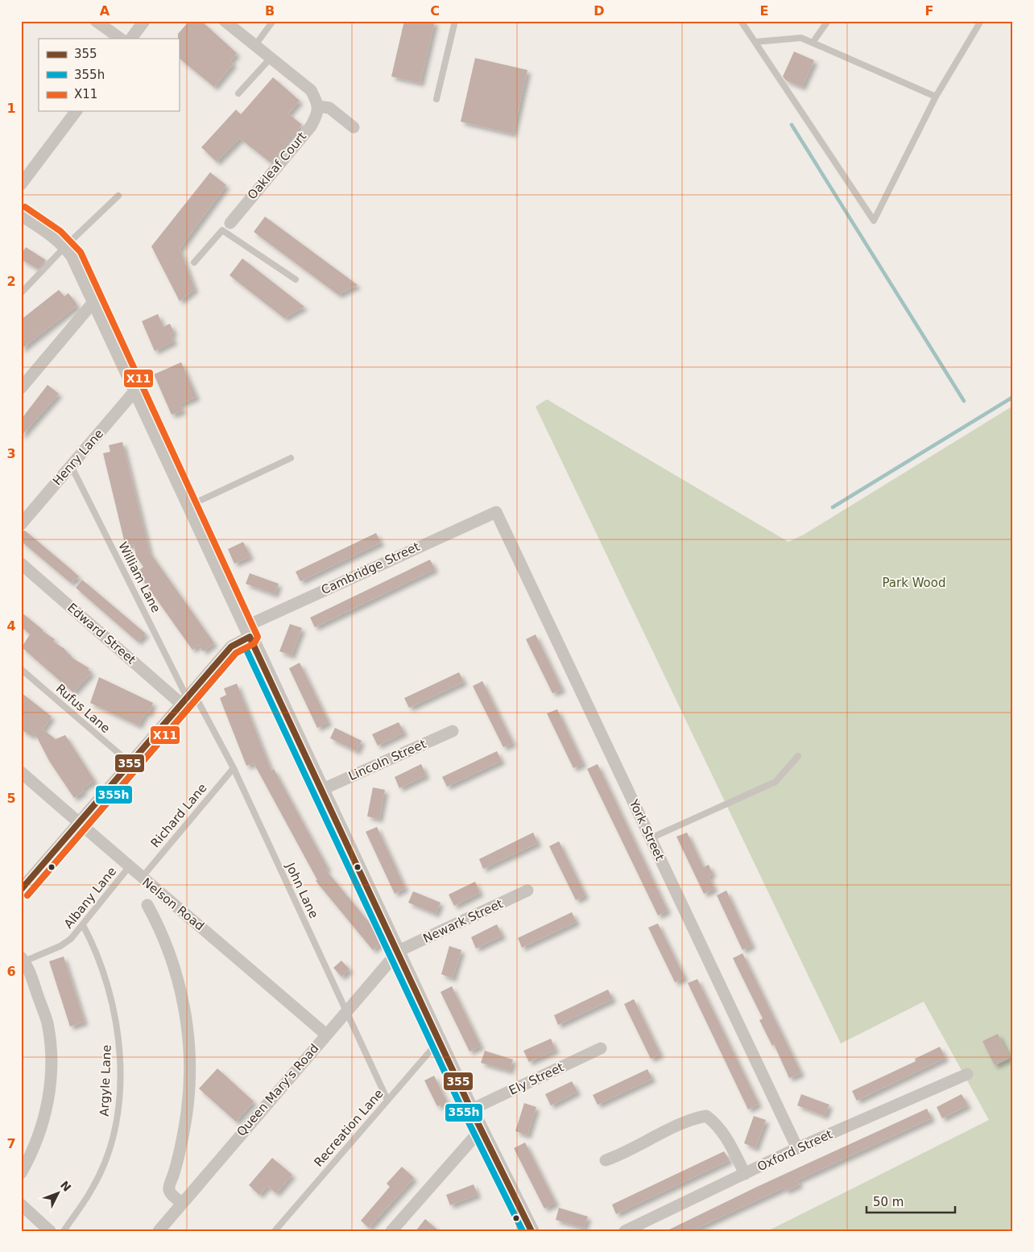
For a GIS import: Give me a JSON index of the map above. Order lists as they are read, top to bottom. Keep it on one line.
{"streets":{"street":["Oakleaf Court","Henry Lane","Cambridge Street","Edward Street","Lincoln Street","York Street","Nelson Road","Newark Street","Ely Street","Queen Mary's Road","Oxford Street"],"lane":["William Lane","Rufus Lane","Richard Lane","John Lane","Albany Lane","Argyle Lane","Recreation Lane"]},"crossings":[["Henry Lane","William Lane"],["Cambridge Street","William Lane"],["Cambridge Street","Edward Street"],["Cambridge Street","Rufus Lane"],["Cambridge Street","York Street"],["Cambridge Street","John Lane"],["Cambridge Street","Nelson Road"],["William Lane","Edward Street"],["William Lane","John Lane"],["Edward Street","John Lane"],["Richard Lane","John Lane"],["Richard Lane","Nelson Road"],["York Street","Oxford Street"],["John Lane","Queen Mary's Road"],["John Lane","Recreation Lane"],["Albany Lane","Nelson Road"],["Albany Lane","Argyle Lane"],["Nelson Road","Queen Mary's Road"],["Newark Street","Queen Mary's Road"]],"parks":["Park Wood"],"lines":["transit line X11","transit line 355","transit line 355h"],"legend":["355","355h","X11"],"scale_bar":"50 m","north":"top right","grid":{"columns":["A","B","C","D","E","F"],"rows":["1","2","3","4","5","6","7"]}}
